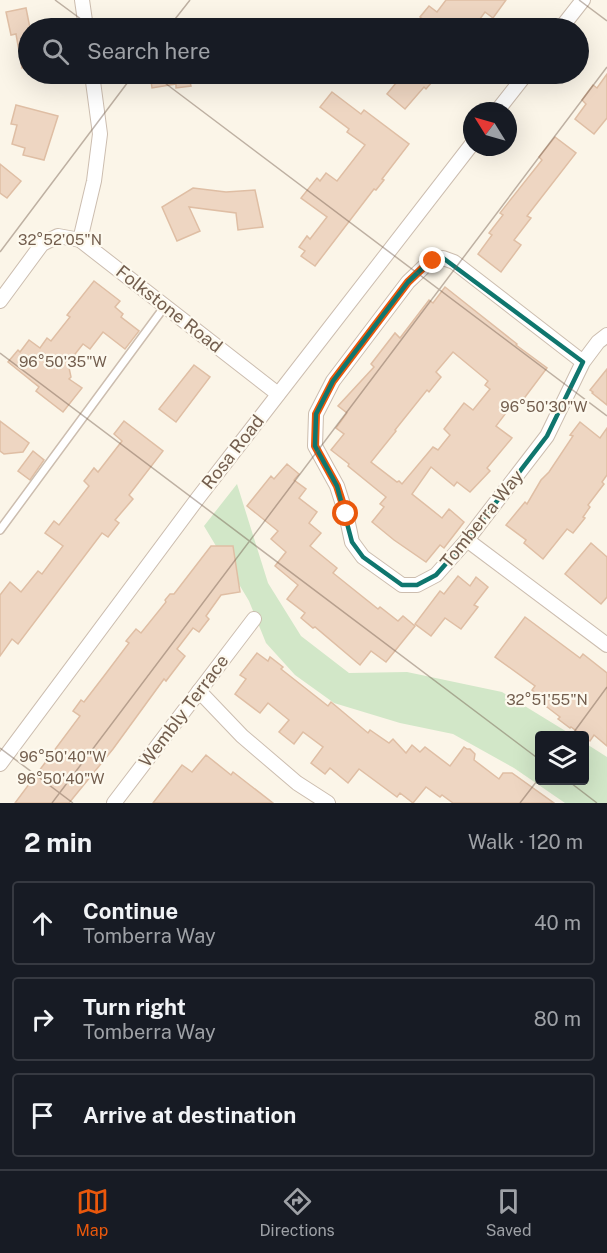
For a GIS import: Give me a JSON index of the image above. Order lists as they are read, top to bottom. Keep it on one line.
{"streets":{"street":["Folkstone Road","Rosa Road","Tomberra Way","Wembly Terrace"]},"crossings":[["Folkstone Road","Rosa Road"]],"north":"top left","page":{"search":"Search here","heading":["2 min","Walk · 120 m"],"list":[["Continue","Tomberra Way","40 m"],["Turn right","Tomberra Way","80 m"],"Arrive at destination"],"nav":["Map","Directions","Saved"]},"coordinates":["32°52'05\"N","96°50'35\"W","96°50'30\"W","32°51'55\"N","96°50'40\"W"]}
